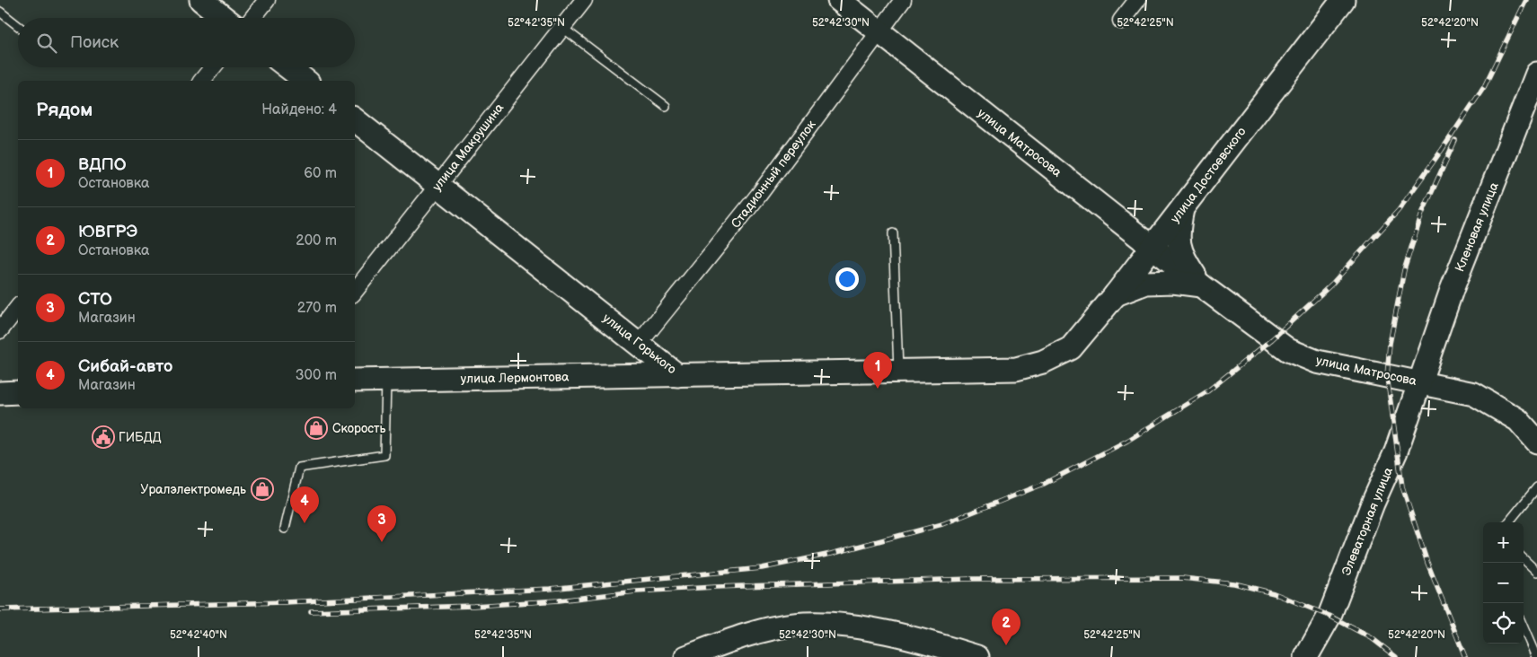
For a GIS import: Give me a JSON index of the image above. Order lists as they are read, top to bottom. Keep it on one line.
{"streets":{"main road":["улица Матросова","улица Достоевского","Кленовая улица","улица Горького","улица Лермонтова","Элеваторная улица"],"street":["улица Макрушина","Стадионный переулок"]},"crossings":[["улица Матросова","Стадионный переулок"],["улица Матросова","улица Достоевского"],["улица Матросова","Кленовая улица"],["улица Матросова","Элеваторная улица"],["улица Макрушина","улица Горького"],["Стадионный переулок","улица Горького"],["улица Достоевского","улица Горького"],["Кленовая улица","Элеваторная улица"],["улица Горького","улица Лермонтова"]],"places":{"shop":["Скорость","Уралэлектромедь"],"public building":["ГИБДД"]},"page":{"search":"Поиск","heading":["Рядом","Найдено: 4"],"list":[{"mark":"1","name":"ВДПО","note":"Остановка","value":"60 m"},{"mark":"2","name":"ЮВГРЭ","note":"Остановка","value":"200 m"},{"mark":"3","name":"СТО","note":"Магазин","value":"270 m"},{"mark":"4","name":"Сибай-авто","note":"Магазин","value":"300 m"}],"pins":["1","4","3","2"],"map_buttons":["+","−"]},"coordinates":["52°42'35\"N","52°42'30\"N","52°42'25\"N","52°42'20\"N","52°42'40\"N"]}
